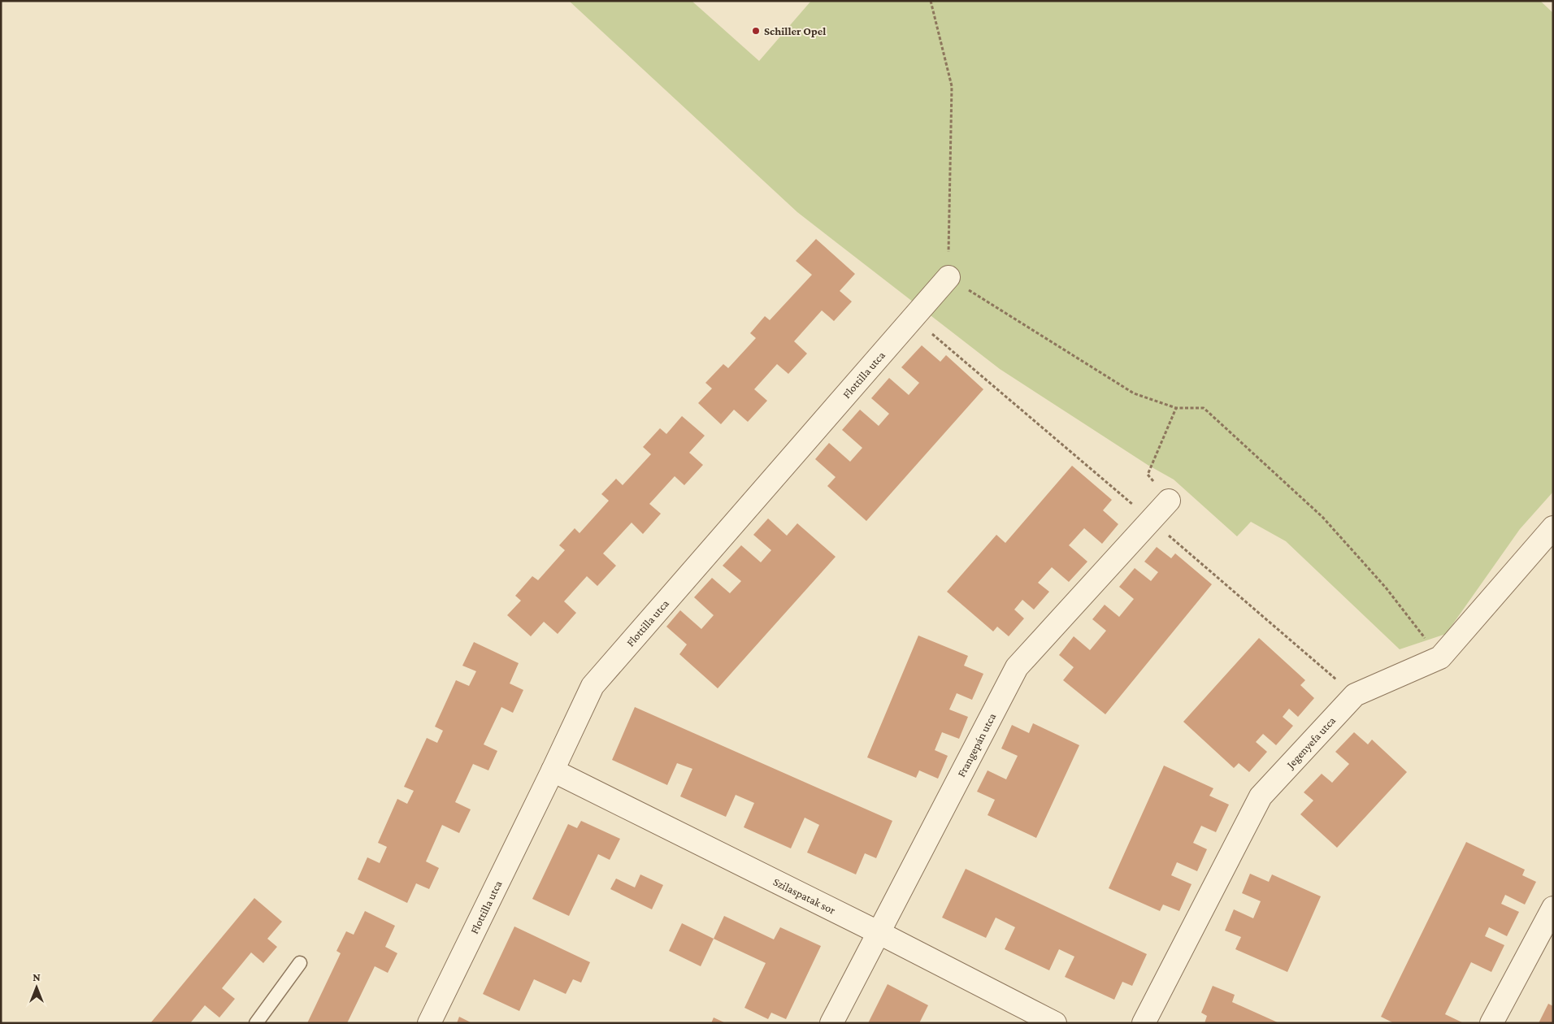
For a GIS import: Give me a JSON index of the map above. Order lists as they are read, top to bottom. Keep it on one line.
{"streets":{"street":["Flottilla utca","Jegenyefa utca","Frangepán utca","Szilaspatak sor"]},"crossings":[["Flottilla utca","Szilaspatak sor"],["Frangepán utca","Szilaspatak sor"]],"places":["Schiller Opel"],"north":"top"}
